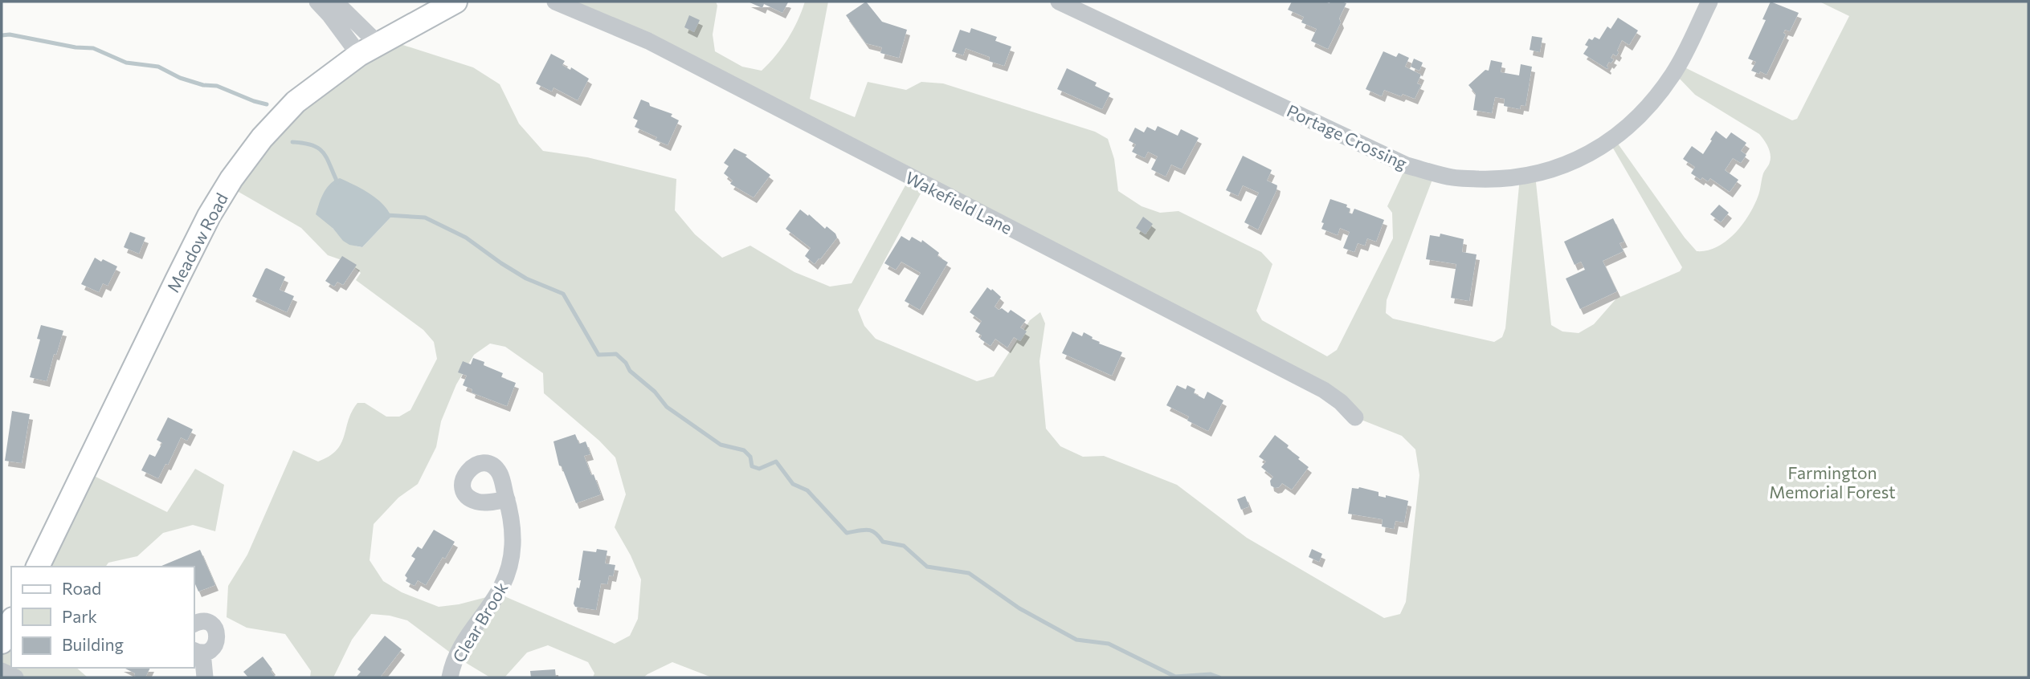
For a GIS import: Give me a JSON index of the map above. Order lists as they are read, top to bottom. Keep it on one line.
{"streets":{"street":["Portage Crossing","Wakefield Lane","Meadow Road","Clear Brook"]},"parks":["Farmington Memorial Forest"],"legend":["Road","Park","Building"]}
